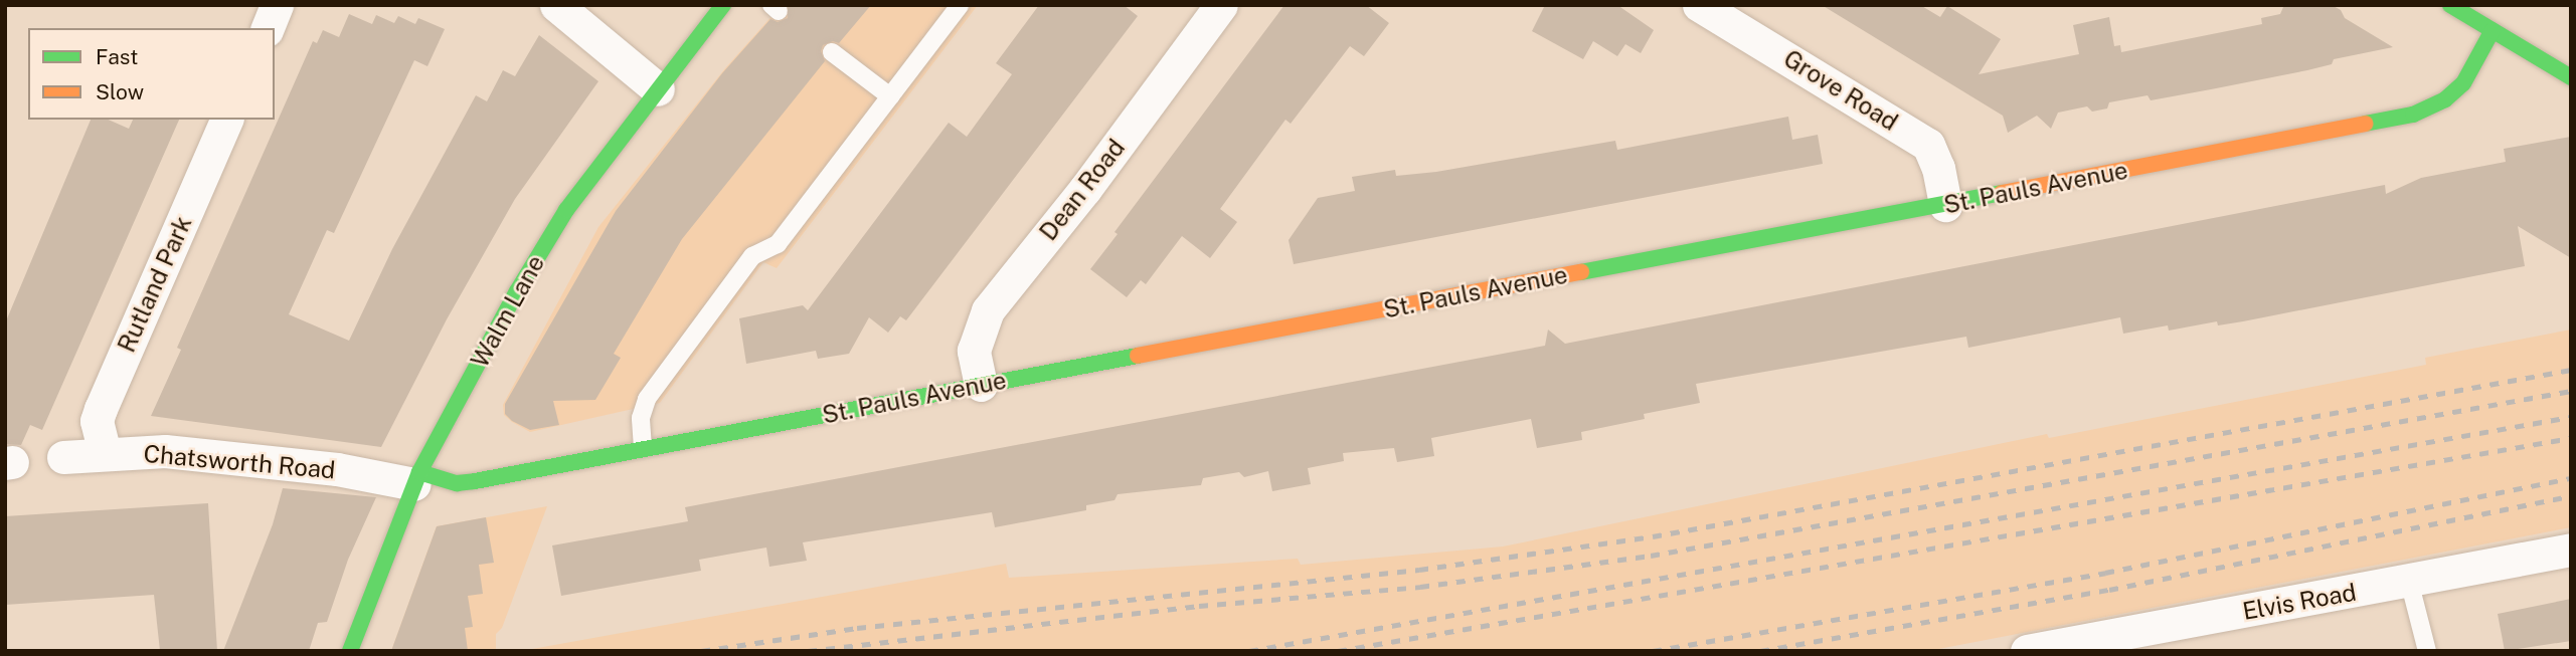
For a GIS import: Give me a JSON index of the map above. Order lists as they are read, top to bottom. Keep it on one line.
{"streets":{"street":["Grove Road","St. Pauls Avenue","Dean Road","Rutland Park","Walm Lane","Chatsworth Road","Elvis Road"]},"crossings":[["Grove Road","St. Pauls Avenue"],["St. Pauls Avenue","Dean Road"],["St. Pauls Avenue","Walm Lane"],["St. Pauls Avenue","Chatsworth Road"],["Rutland Park","Chatsworth Road"],["Walm Lane","Chatsworth Road"]],"legend":["Fast","Slow"]}
